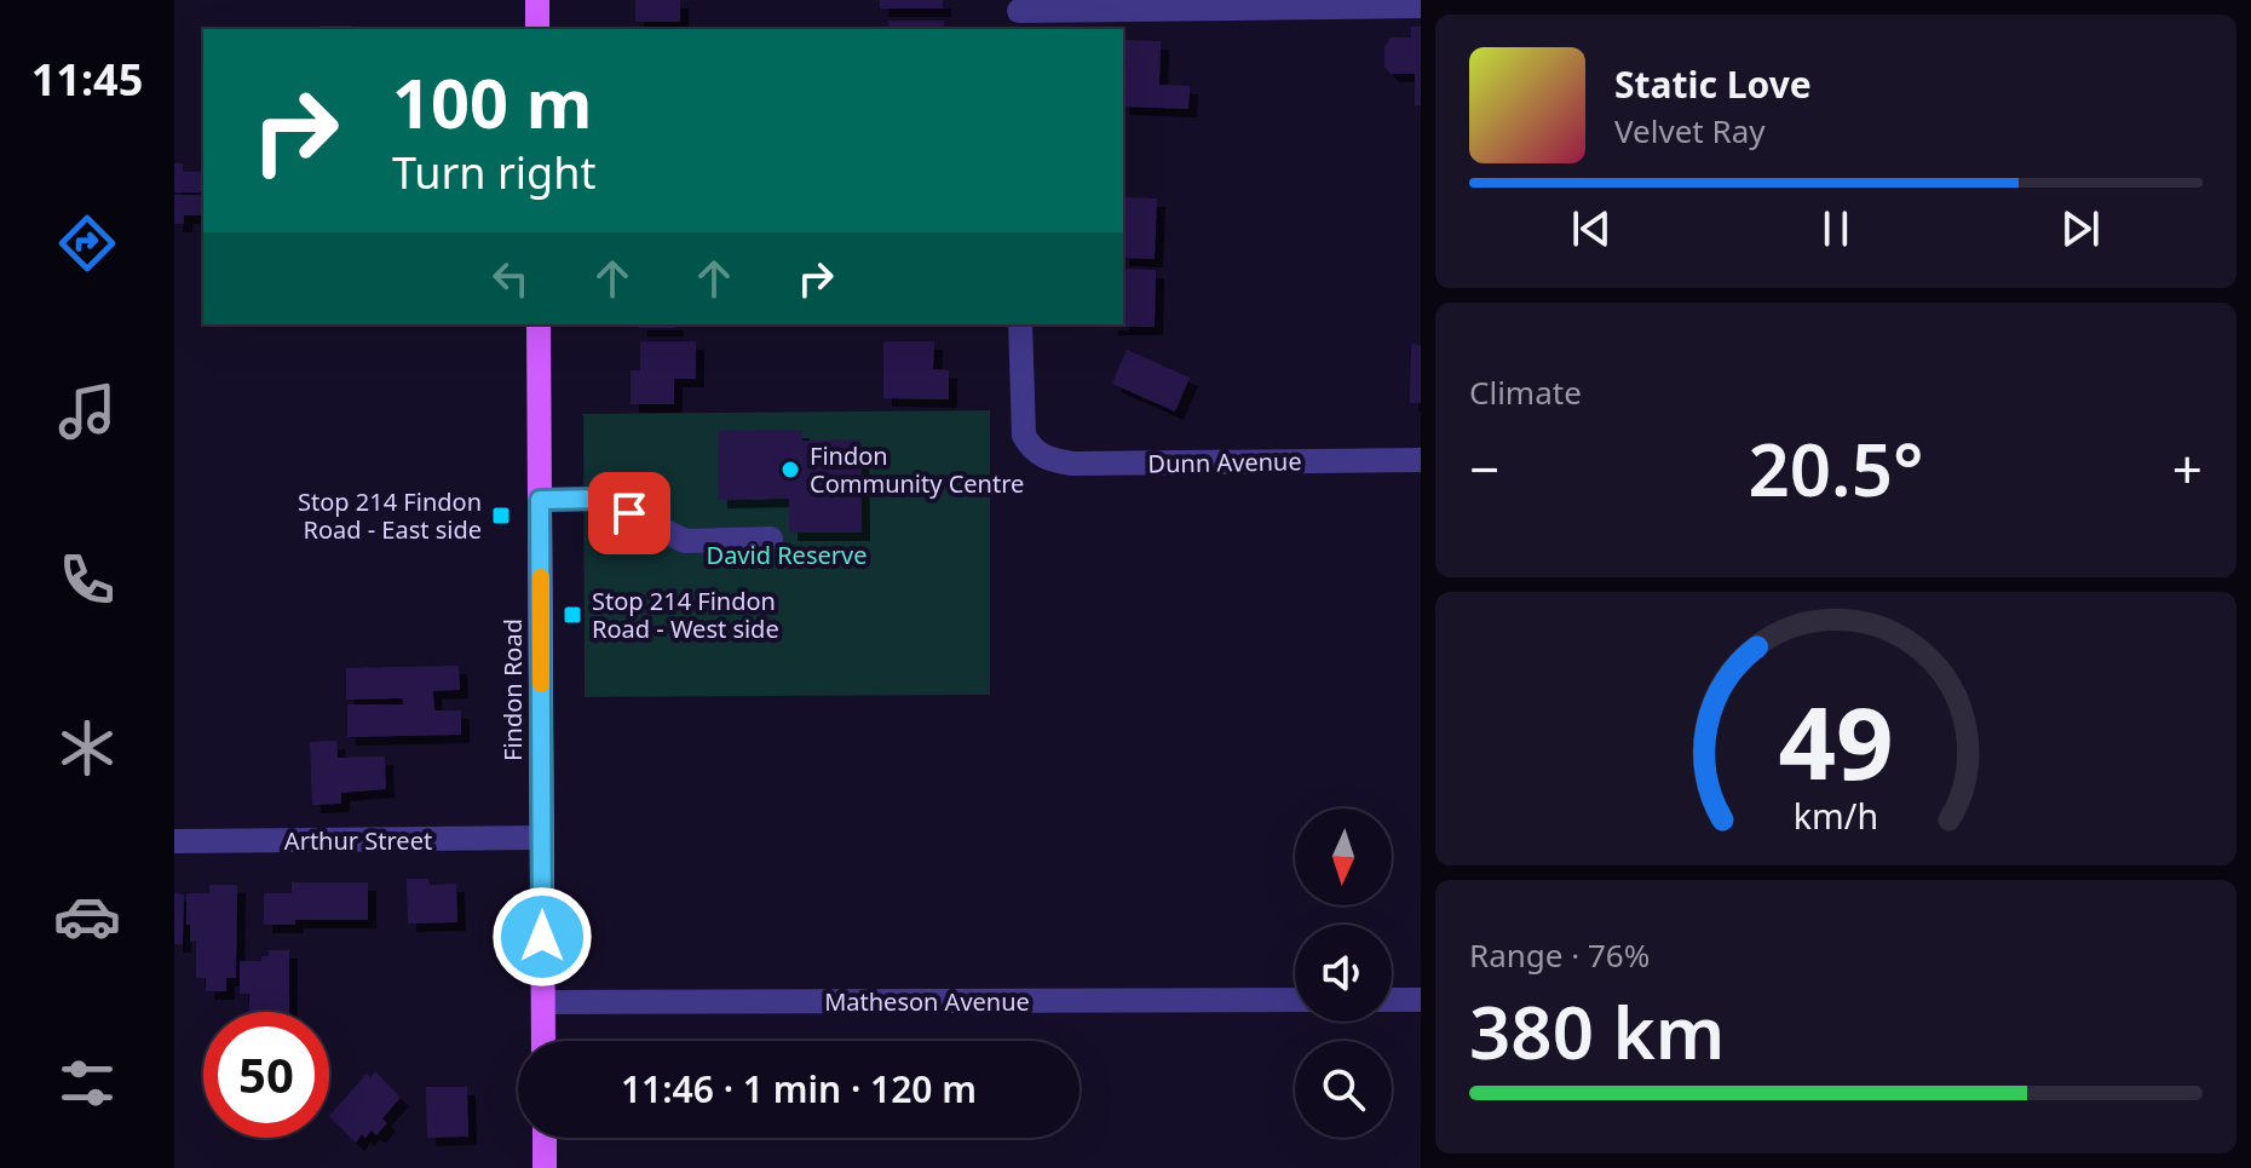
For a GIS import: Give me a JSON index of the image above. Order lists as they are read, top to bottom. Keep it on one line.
{"streets":{"main road":["Findon Road"],"street":["Dunn Avenue","Arthur Street","Matheson Avenue"]},"crossings":[["Findon Road","Arthur Street"],["Findon Road","Matheson Avenue"]],"parks":["David Reserve"],"places":{"other":["Findon Community Centre"],"transit":["Stop 214 Findon Road - East side","Stop 214 Findon Road - West side"]},"north":"bottom","page":{"tabs":"11:45","turn":["100 m","Turn right"],"song":["Static Love","Velvet Ray"],"tile":["Climate",["Range · 76%","380 km"]],"heat":["−","20.5°","+"],"limit":"50","trip":"11:46 · 1 min · 120 m","gauge":["49","km/h"]}}
